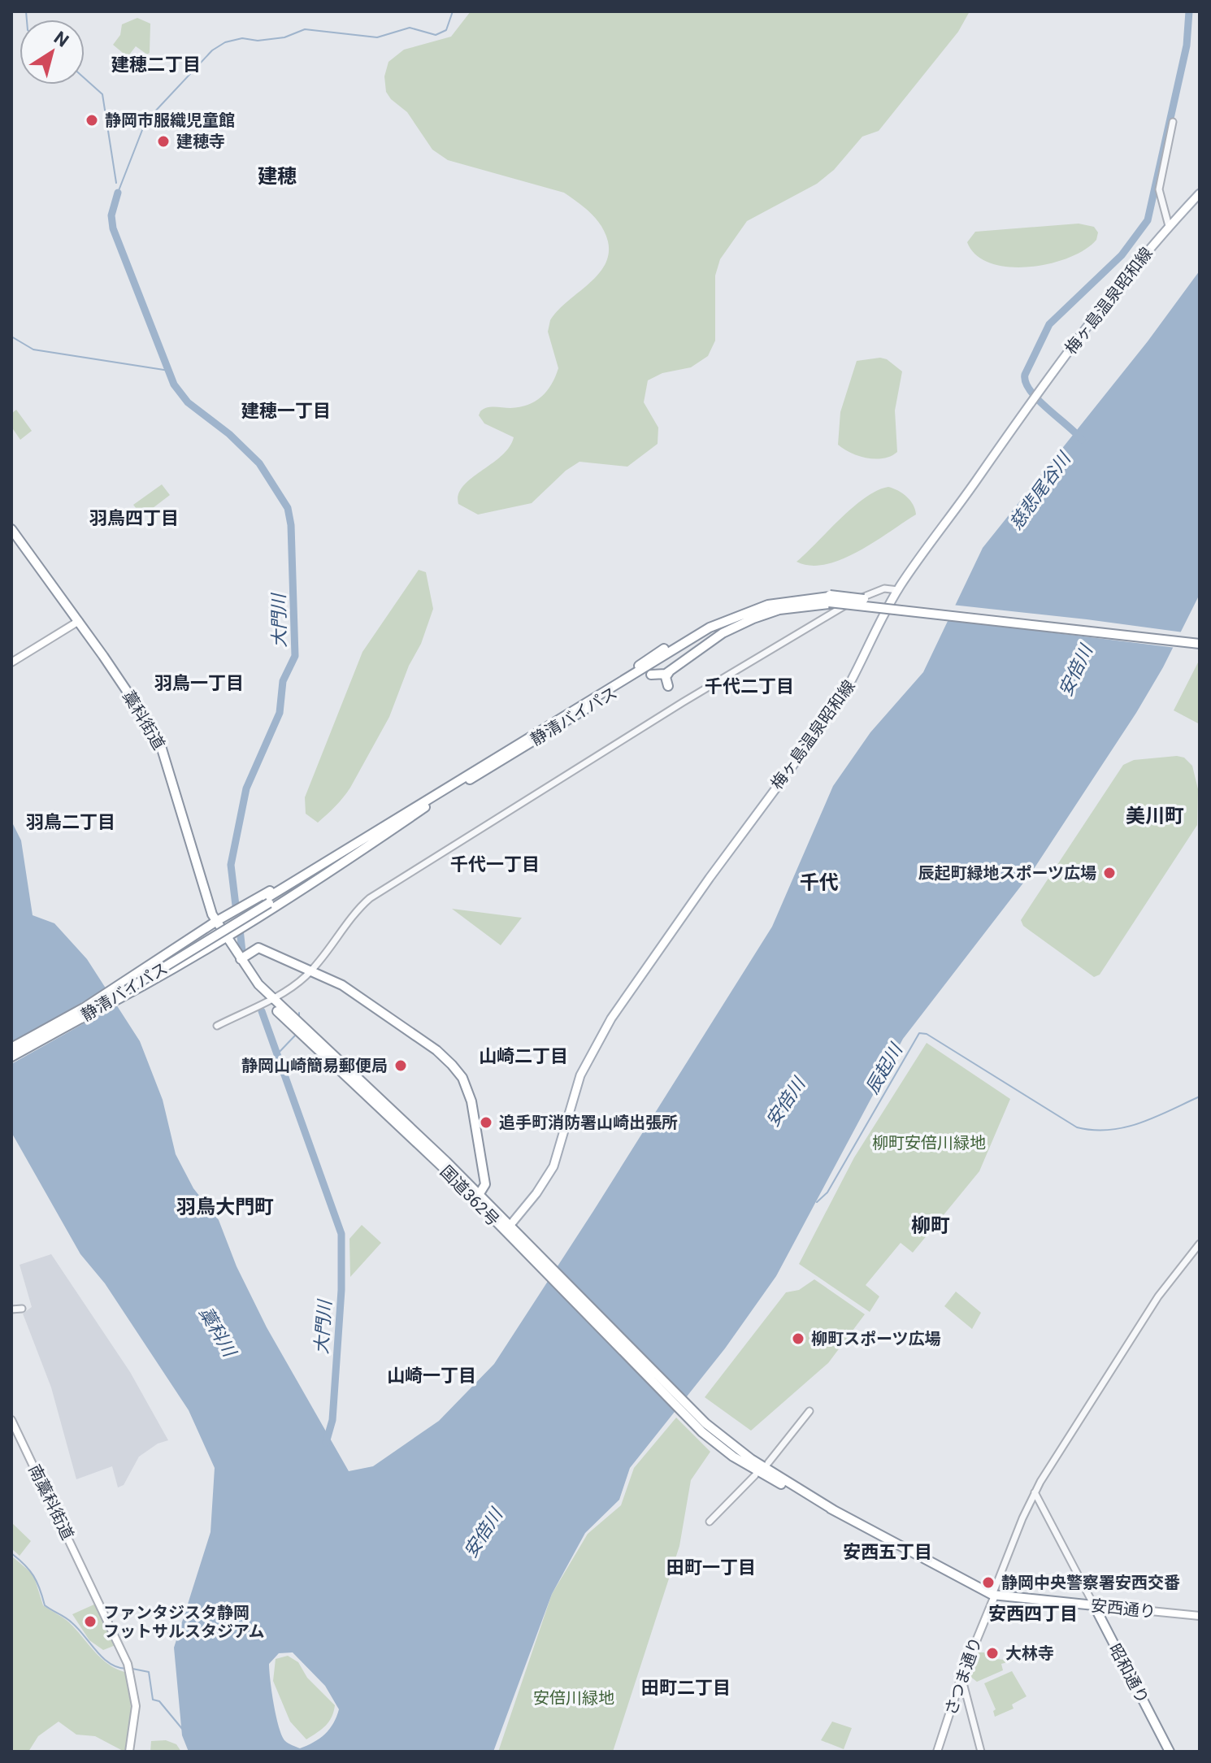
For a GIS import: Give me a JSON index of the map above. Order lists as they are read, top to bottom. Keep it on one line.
{"streets":{"highway":["静清バイパス","藁科街道","国道362号","昭和通り"],"main road":["梅ヶ島温泉昭和線","南藁科街道","安西通り","さつま通り"]},"crossings":[["梅ヶ島温泉昭和線","国道362号"],["藁科街道","国道362号"],["国道362号","安西通り"],["国道362号","さつま通り"],["安西通り","昭和通り"],["安西通り","さつま通り"],["昭和通り","さつま通り"]],"districts":["建穂二丁目","建穂","建穂一丁目","羽鳥四丁目","羽鳥一丁目","千代二丁目","美川町","羽鳥二丁目","千代一丁目","千代","山崎二丁目","羽鳥大門町","柳町","山崎一丁目","安西五丁目","田町一丁目","安西四丁目","田町二丁目"],"water":["慈悲尾谷川","大門川","安倍川","辰起川","藁科川"],"parks":["柳町安倍川緑地","安倍川緑地"],"places":["静岡市服織児童館","建穂寺","辰起町緑地スポーツ広場","静岡山崎簡易郵便局","追手町消防署山崎出張所","柳町スポーツ広場","静岡中央警察署安西交番","ファンタジスタ静岡 フットサルスタジアム","大林寺"],"north":"top right"}
